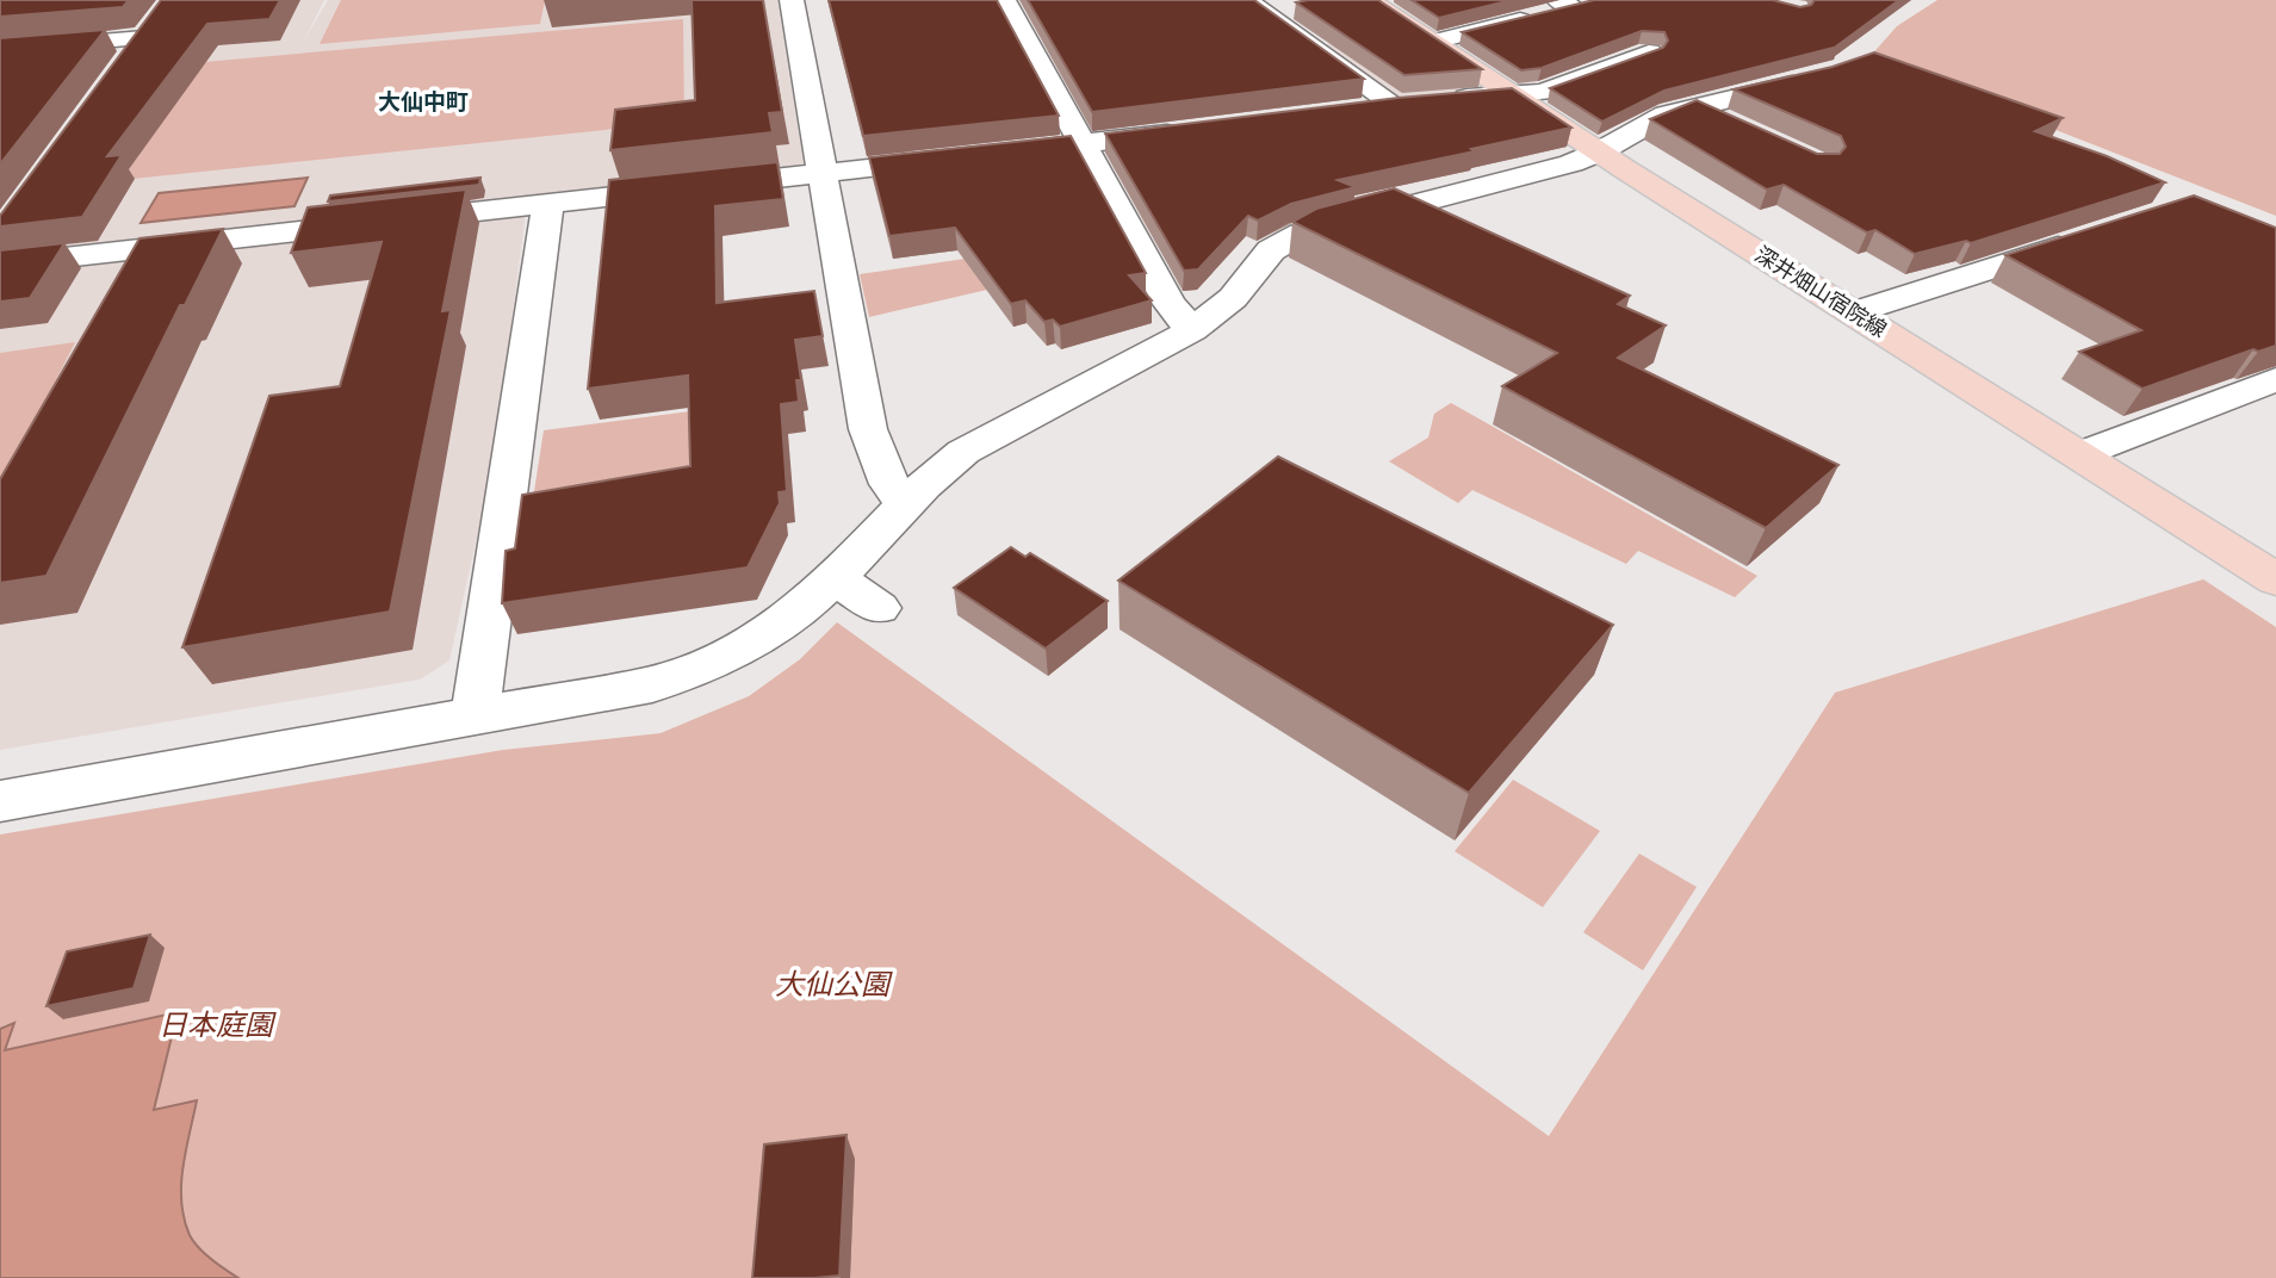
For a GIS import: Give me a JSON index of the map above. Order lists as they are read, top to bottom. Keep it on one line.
{"streets":{"main road":["深井畑山宿院線"]},"districts":["大仙中町"],"parks":["大仙公園","日本庭園"]}
